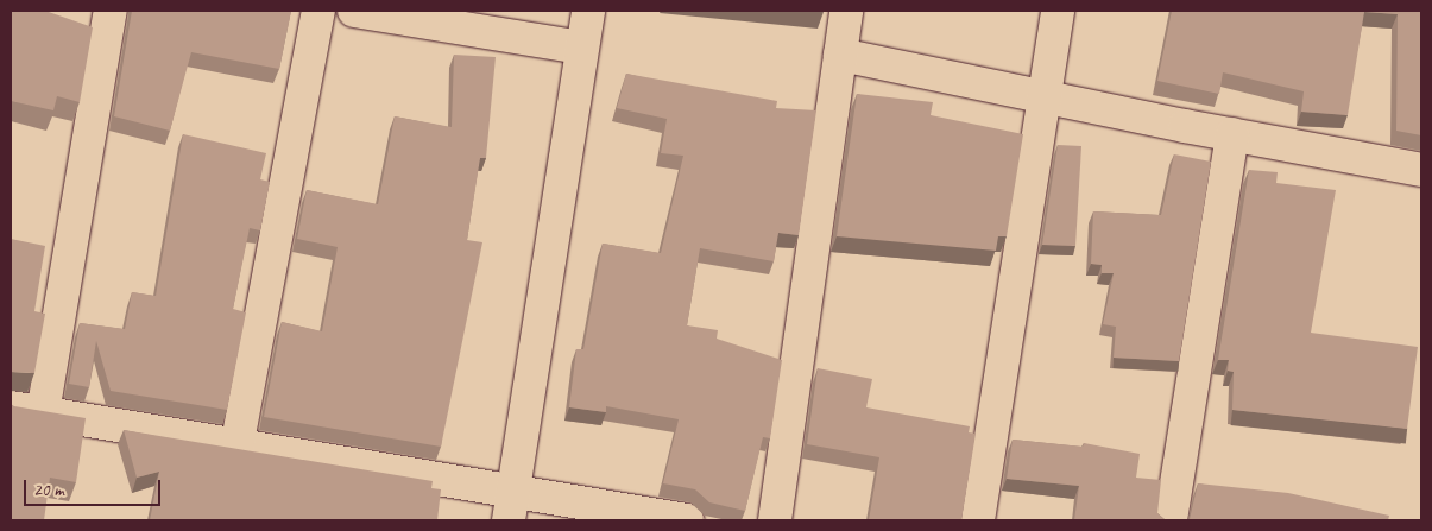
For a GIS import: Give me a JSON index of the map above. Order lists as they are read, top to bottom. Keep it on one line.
{"scale_bar":"20 m"}
